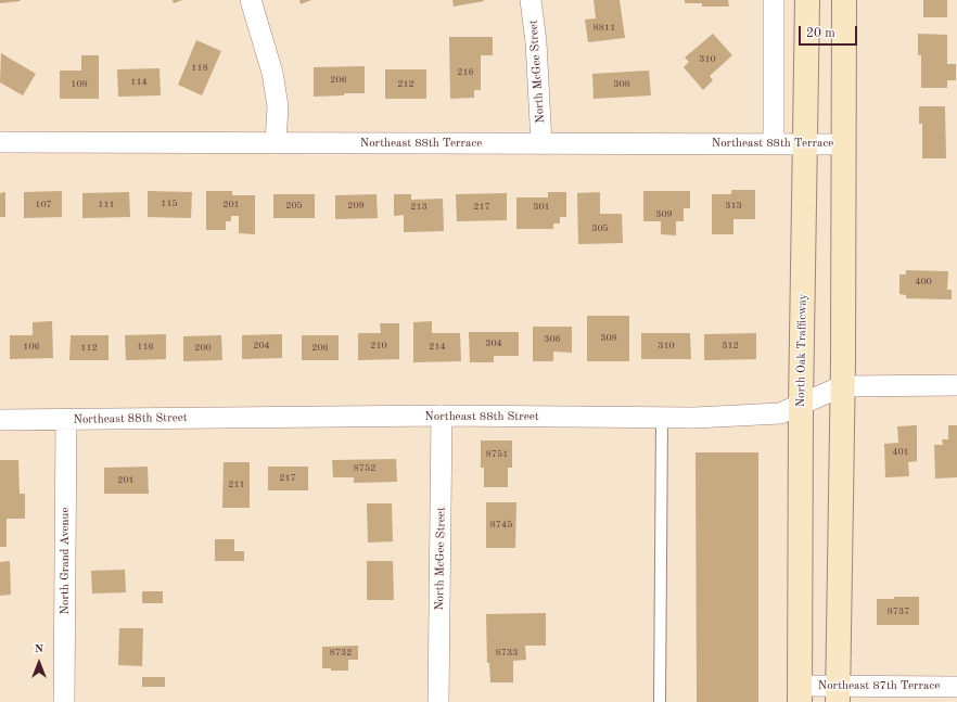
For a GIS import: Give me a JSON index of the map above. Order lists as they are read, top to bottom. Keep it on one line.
{"streets":{"main road":["North Oak Trafficway"],"street":["North McGee Street","Northeast 88th Terrace","Northeast 88th Street","North Grand Avenue","Northeast 87th Terrace"]},"crossings":[["North McGee Street","Northeast 88th Terrace"],["North McGee Street","Northeast 88th Street"],["Northeast 88th Terrace","North Oak Trafficway"],["North Oak Trafficway","Northeast 88th Street"],["North Oak Trafficway","Northeast 87th Terrace"],["Northeast 88th Street","North Grand Avenue"]],"house_numbers":["8811","310","118","216","206","114","108","212","308","115","107","111","201","205","209","313","213","217","301","309","305","400","308","306","304","204","210","310","312","106","116","214","112","200","206","401","8751","8752","217","201","211","8745","8737","8732","8733"],"scale_bar":"20 m","north":"top"}
